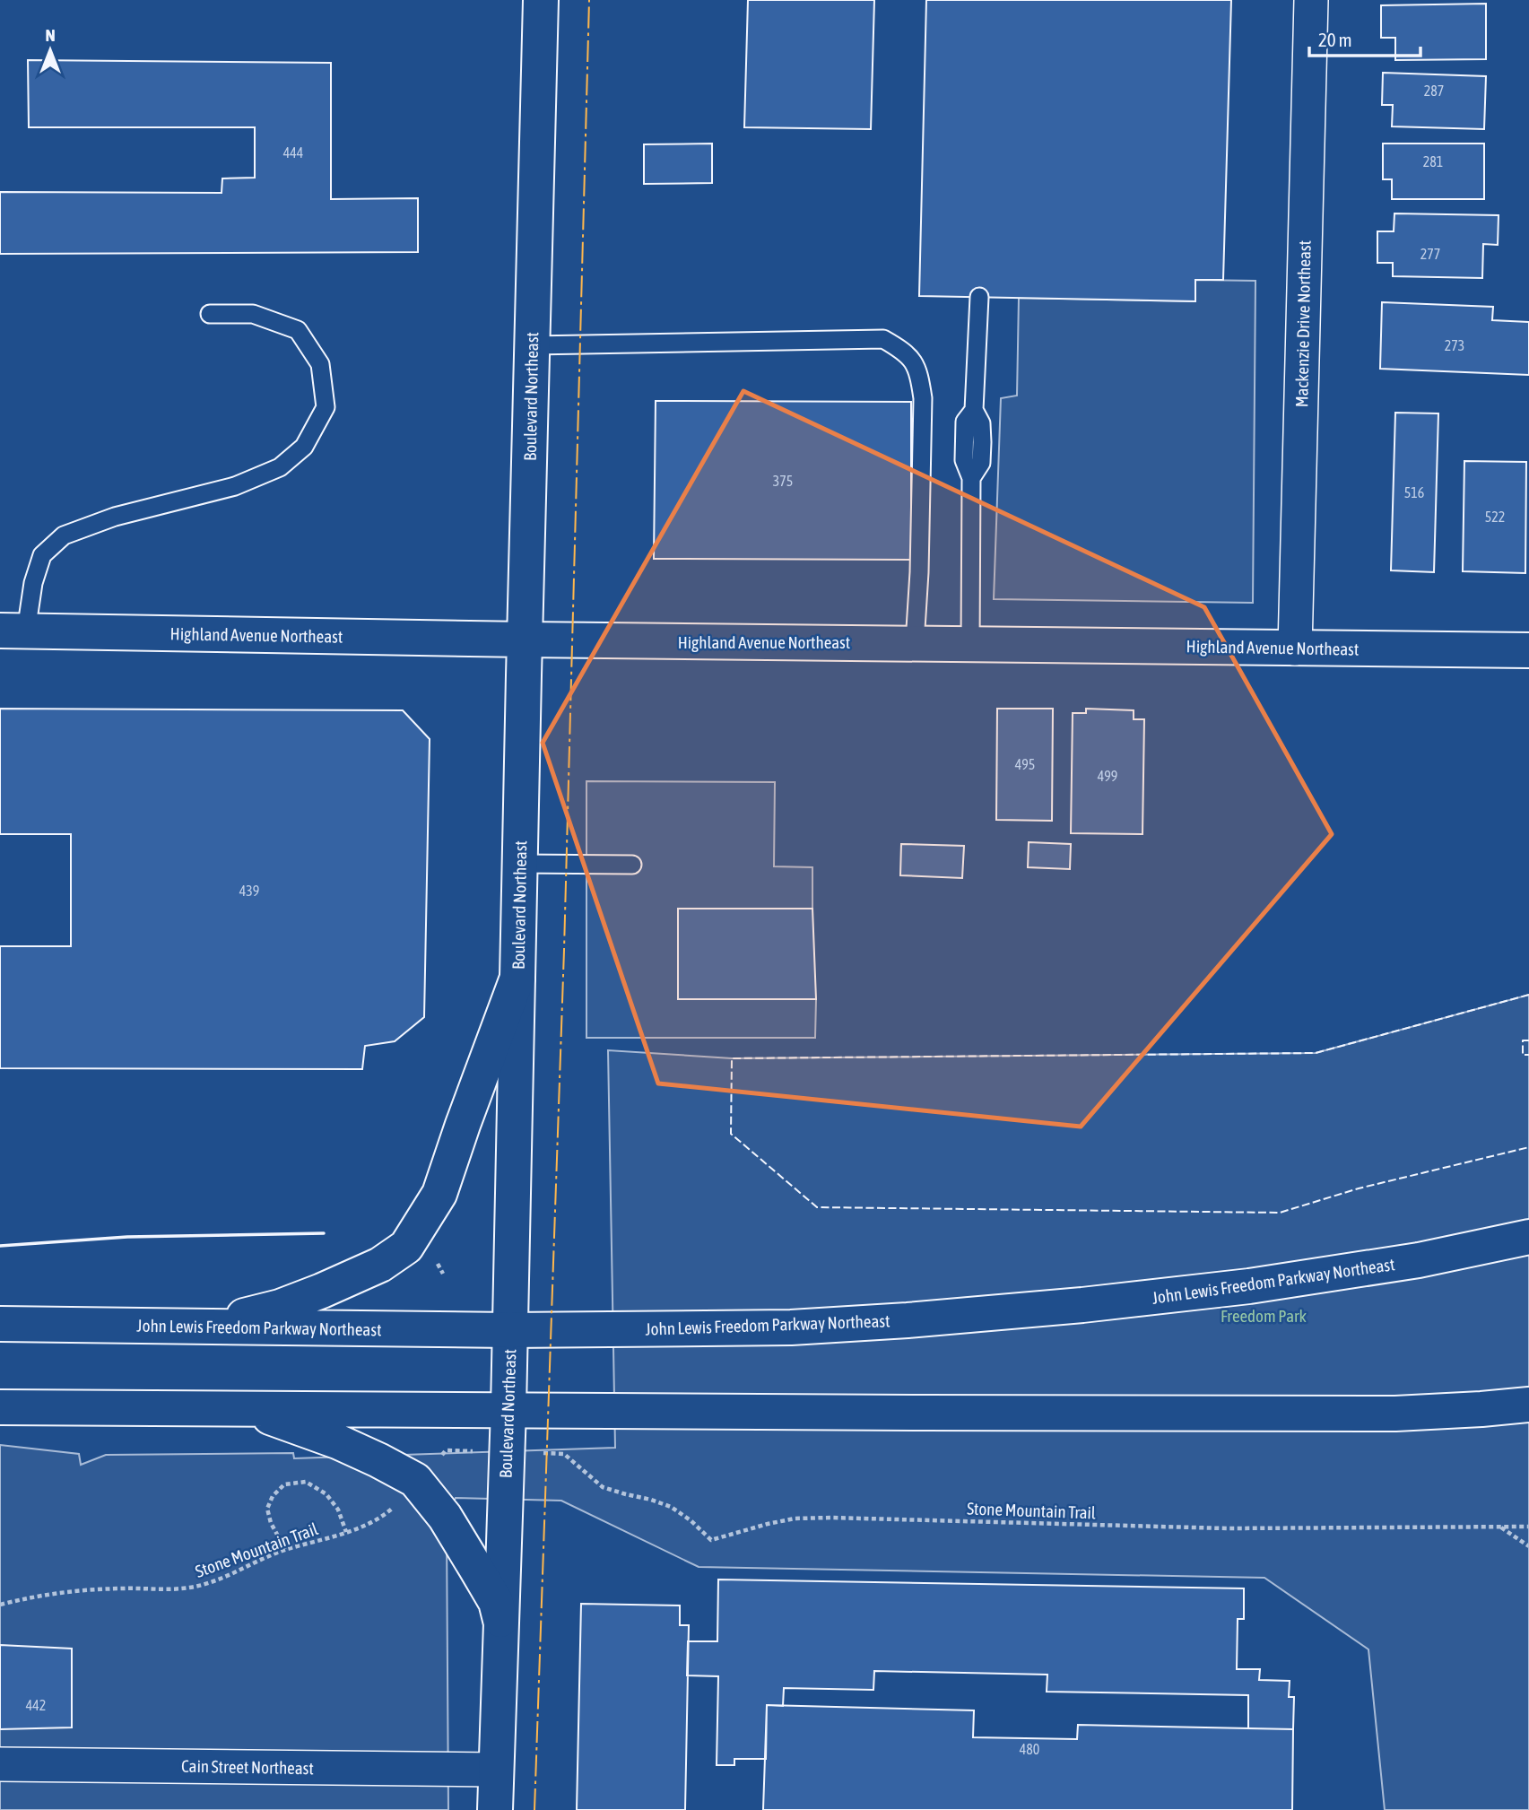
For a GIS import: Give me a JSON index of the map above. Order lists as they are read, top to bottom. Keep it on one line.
{"streets":{"main road":["Boulevard Northeast","Highland Avenue Northeast","John Lewis Freedom Parkway Northeast"],"street":["Mackenzie Drive Northeast","Cain Street Northeast"],"path":["Stone Mountain Trail"]},"crossings":[["Mackenzie Drive Northeast","Highland Avenue Northeast"],["Boulevard Northeast","Highland Avenue Northeast"],["Boulevard Northeast","John Lewis Freedom Parkway Northeast"],["Boulevard Northeast","Cain Street Northeast"]],"parks":["Freedom Park"],"house_numbers":["287","444","281","277","273","375","516","522","495","499","439","442","480"],"scale_bar":"20 m","north":"top"}
